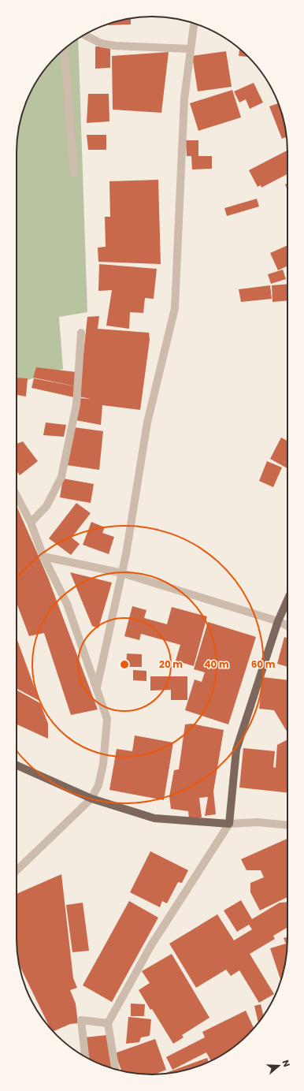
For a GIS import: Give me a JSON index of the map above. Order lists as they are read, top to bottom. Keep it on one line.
{"north":"right","rings":["20 m","40 m","60 m"]}
